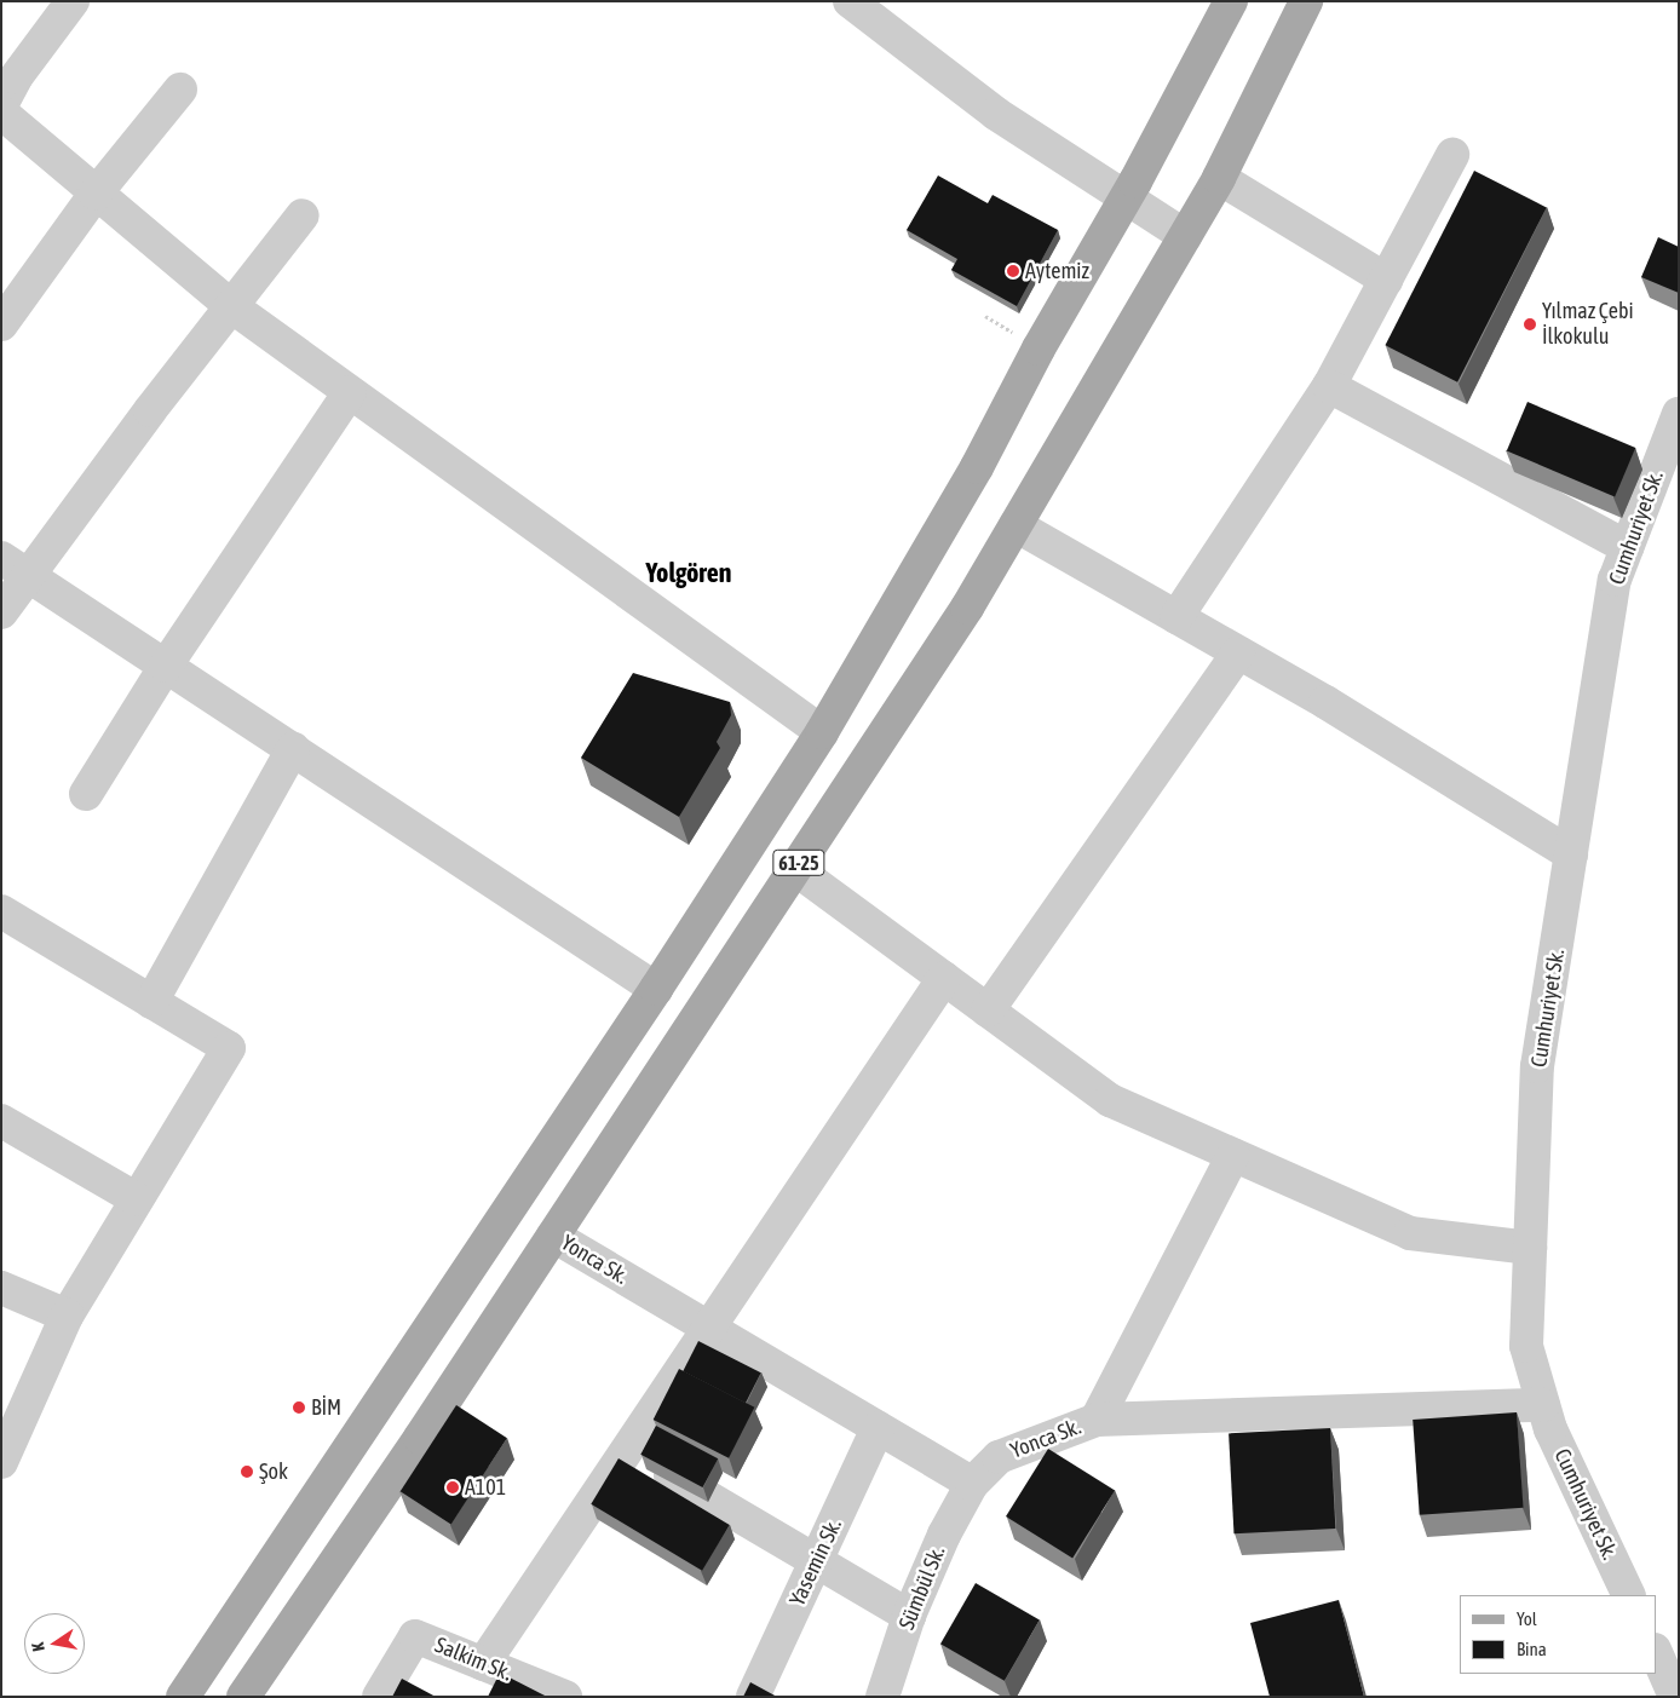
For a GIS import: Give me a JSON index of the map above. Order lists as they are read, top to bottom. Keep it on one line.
{"streets":{"main road":["61-25"],"street":["Cumhuriyet Sk.","Yonca Sk.","Yasemin Sk.","Sümbül Sk.","Salkim Sk."]},"crossings":[["Cumhuriyet Sk.","Yonca Sk."],["61-25","Yonca Sk."],["Yonca Sk.","Yasemin Sk."],["Yonca Sk.","Sümbül Sk."]],"districts":["Yolgören"],"places":["Aytemiz","Yılmaz Çebi İlkokulu","BİM","Şok","A101"],"legend":["Yol","Bina"],"north":"left"}
